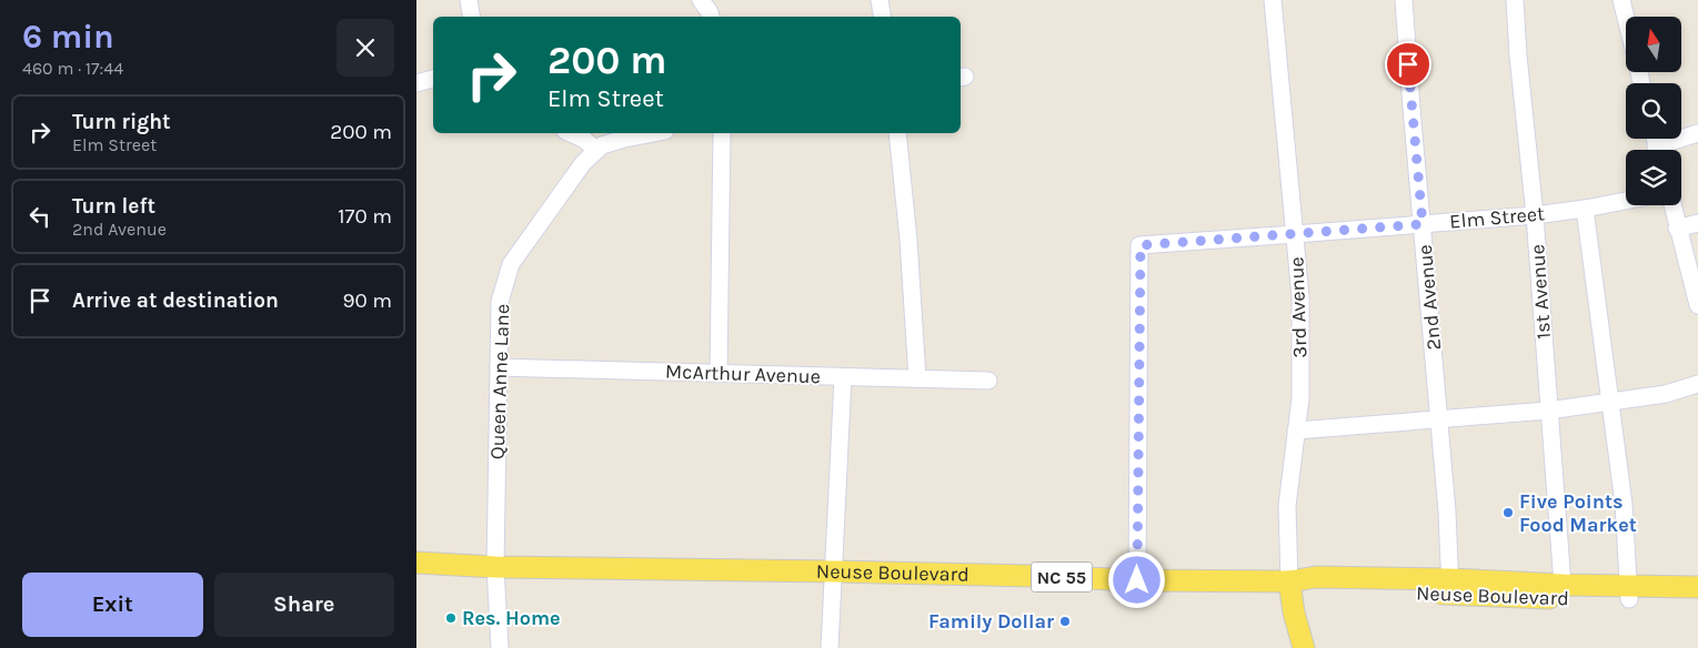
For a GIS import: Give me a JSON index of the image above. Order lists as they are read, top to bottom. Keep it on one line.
{"streets":{"main road":["Neuse Boulevard","NC 55"],"street":["Elm Street","1st Avenue","2nd Avenue","3rd Avenue","McArthur Avenue","Queen Anne Lane"]},"crossings":[["Elm Street","1st Avenue"],["Elm Street","2nd Avenue"],["Elm Street","3rd Avenue"],["Elm Street","Neuse Boulevard"],["1st Avenue","Neuse Boulevard"],["2nd Avenue","Neuse Boulevard"],["3rd Avenue","Neuse Boulevard"],["McArthur Avenue","Queen Anne Lane"],["Queen Anne Lane","Neuse Boulevard"]],"places":["Five Points Food Market","Res. Home","Family Dollar"],"north":"top","page":{"heading":["6 min","460 m · 17:44"],"turn":["200 m","Elm Street"],"list":[{"name":"Turn right","note":"Elm Street","value":"200 m"},{"name":"Turn left","note":"2nd Avenue","value":"170 m"},{"name":"Arrive at destination","value":"90 m"}],"buttons":["Exit","Share"]}}
